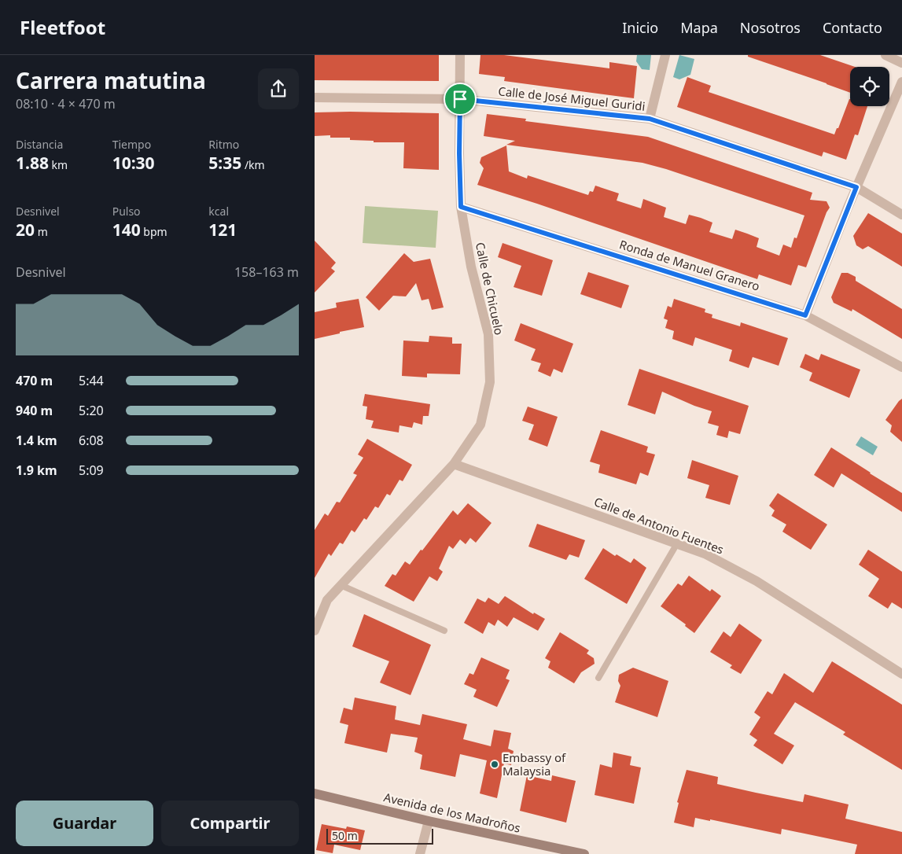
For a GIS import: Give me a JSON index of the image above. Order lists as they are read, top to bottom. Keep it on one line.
{"streets":{"street":["Calle de José Miguel Guridi","Ronda de Manuel Granero","Calle de Chicuelo","Calle de Antonio Fuentes","Avenida de los Madroños"]},"crossings":[["Calle de José Miguel Guridi","Calle de Chicuelo"],["Ronda de Manuel Granero","Calle de Chicuelo"],["Calle de Chicuelo","Calle de Antonio Fuentes"]],"places":["Embassy of Malaysia"],"scale_bar":"50 m","page":{"header":"Fleetfoot","nav":["Inicio","Mapa","Nosotros","Contacto"],"heading":["Carrera matutina","08:10 · 4 × 470 m"],"stats":[["Distancia","1.88 km"],["Tiempo","10:30"],["Ritmo","5:35 /km"],["Desnivel","20 m"],["Pulso","140 bpm"],["kcal","121"]],"chart":["Desnivel","158–163 m"],"list":[{"name":"470 m","note":"5:44"},{"name":"940 m","note":"5:20"},{"name":"1.4 km","note":"6:08"},{"name":"1.9 km","note":"5:09"}],"buttons":["Guardar","Compartir"],"scale":"50 m"}}
